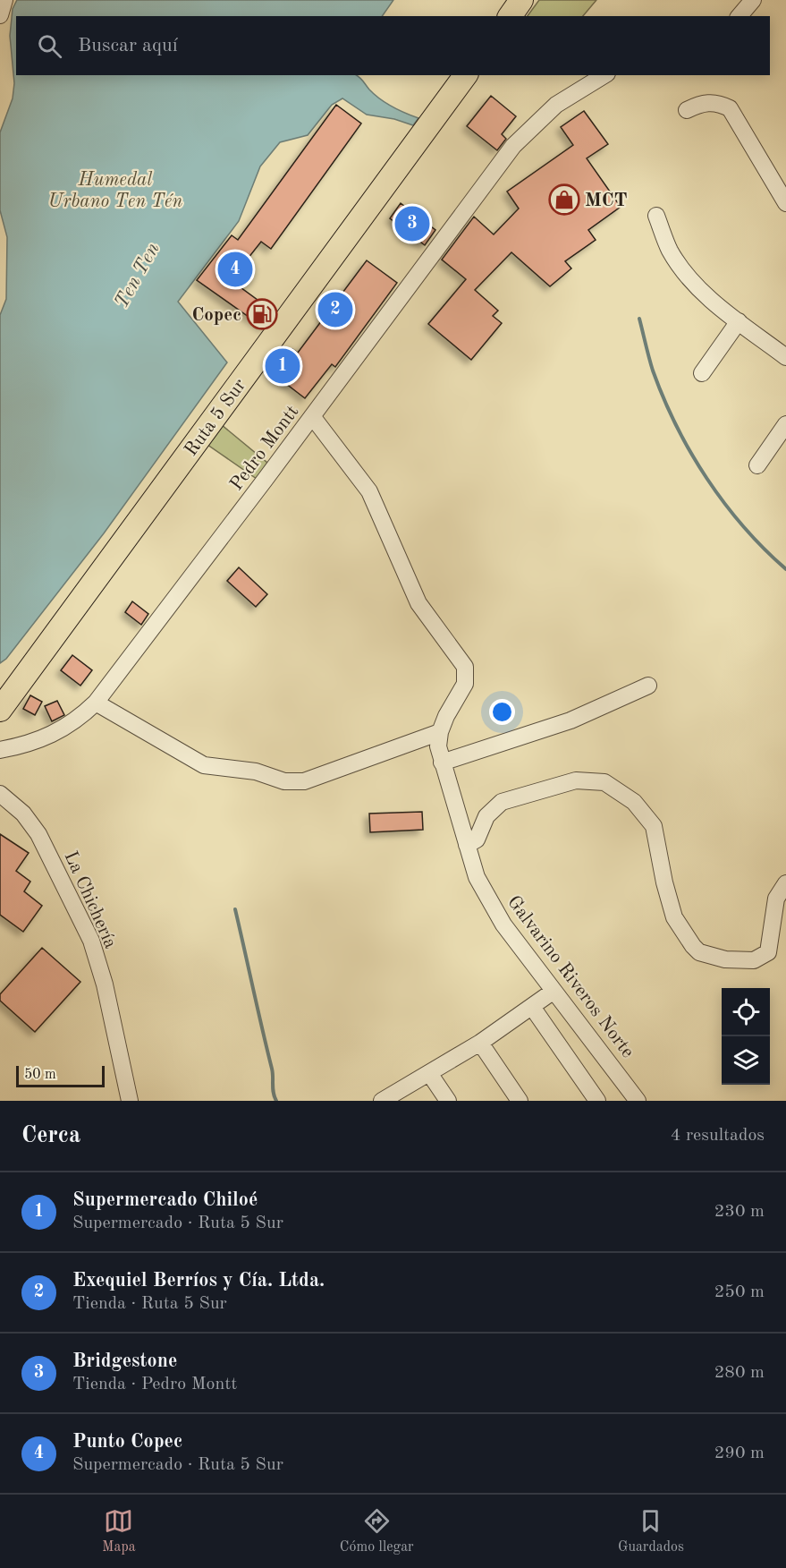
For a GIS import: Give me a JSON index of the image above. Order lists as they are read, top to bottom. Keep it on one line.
{"streets":{"highway":["Ruta 5 Sur"],"street":["Pedro Montt","La Chichería","Galvarino Riveros Norte"]},"crossings":[["Pedro Montt","Galvarino Riveros Norte"]],"water":["Ten Ten"],"parks":["Humedal Urbano Ten Tén"],"places":{"shop":["MCT"],"fuel station":["Copec"]},"scale_bar":"50 m","page":{"search":"Buscar aquí","pins":["3","4","2","1"],"scale":"50 m","heading":["Cerca","4 resultados"],"list":[{"mark":"1","name":"Supermercado Chiloé","note":"Supermercado · Ruta 5 Sur","value":"230 m"},{"mark":"2","name":"Exequiel Berríos y Cía. Ltda.","note":"Tienda · Ruta 5 Sur","value":"250 m"},{"mark":"3","name":"Bridgestone","note":"Tienda · Pedro Montt","value":"280 m"},{"mark":"4","name":"Punto Copec","note":"Supermercado · Ruta 5 Sur","value":"290 m"}],"nav":["Mapa","Cómo llegar","Guardados"]}}
